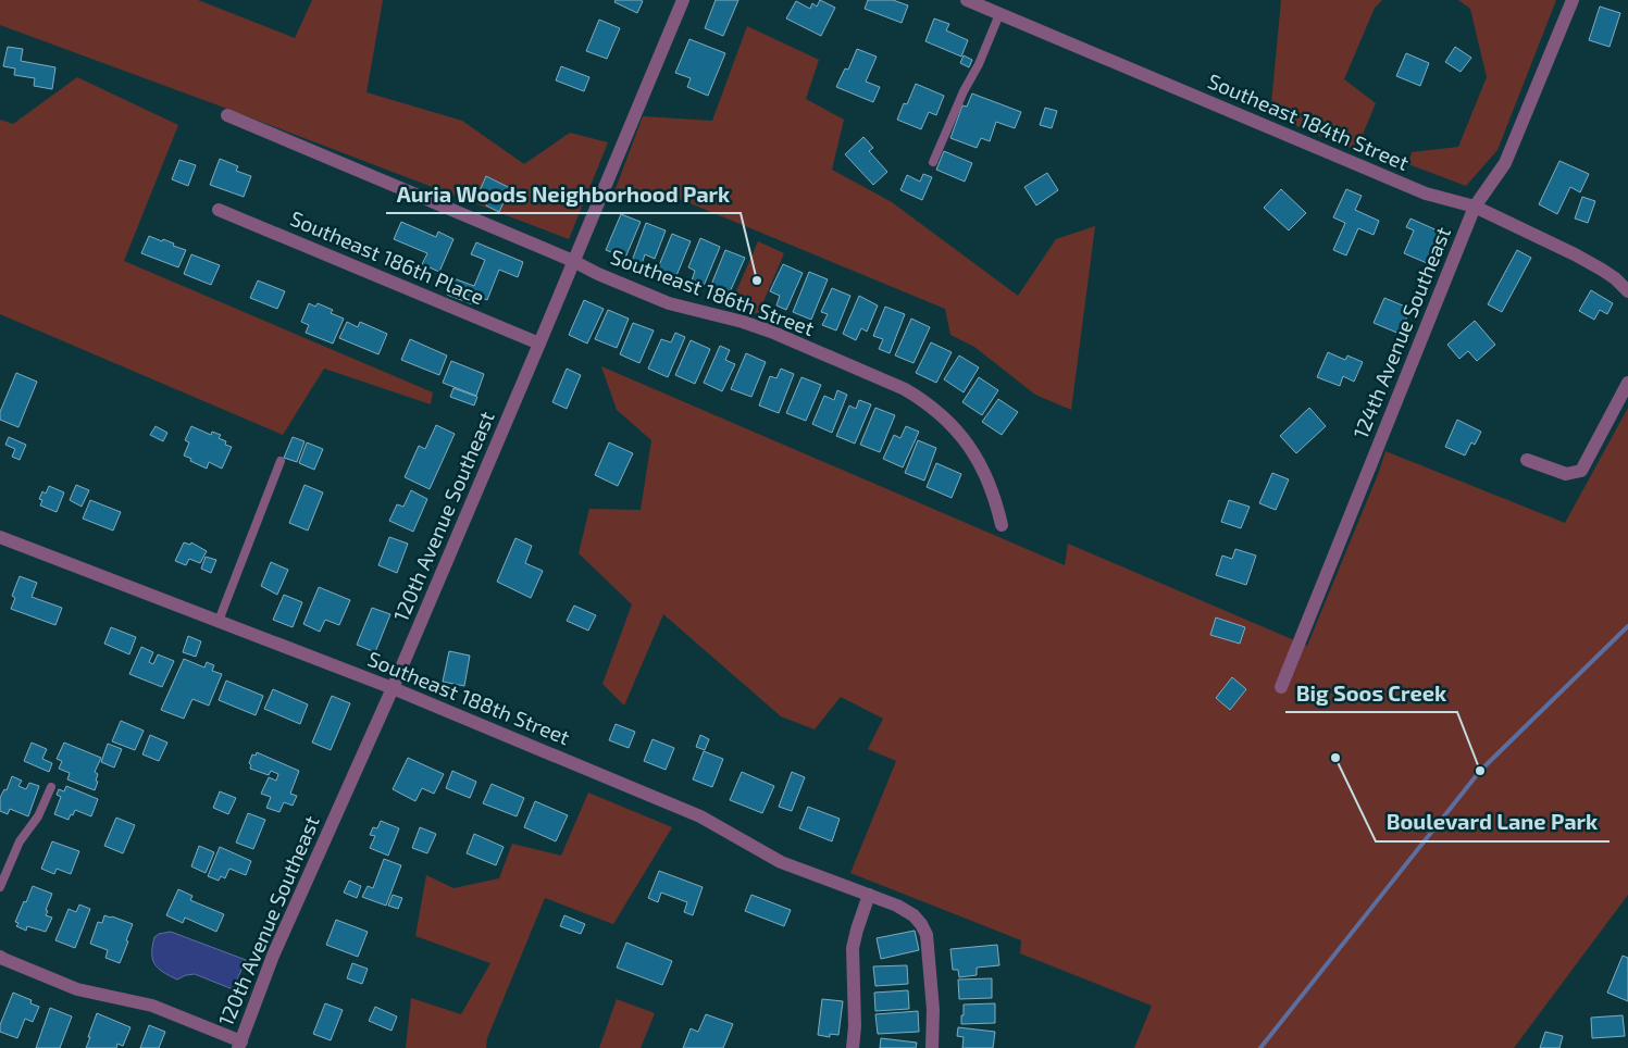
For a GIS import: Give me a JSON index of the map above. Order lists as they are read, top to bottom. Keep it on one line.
{"streets":{"street":["Southeast 184th Street","Southeast 186th Place","Southeast 186th Street","124th Avenue Southeast","120th Avenue Southeast","Southeast 188th Street"]},"crossings":[["Southeast 184th Street","124th Avenue Southeast"],["Southeast 186th Place","120th Avenue Southeast"],["Southeast 186th Street","120th Avenue Southeast"],["120th Avenue Southeast","Southeast 188th Street"]],"places":["Auria Woods Neighborhood Park","Boulevard Lane Park","Big Soos Creek"]}
